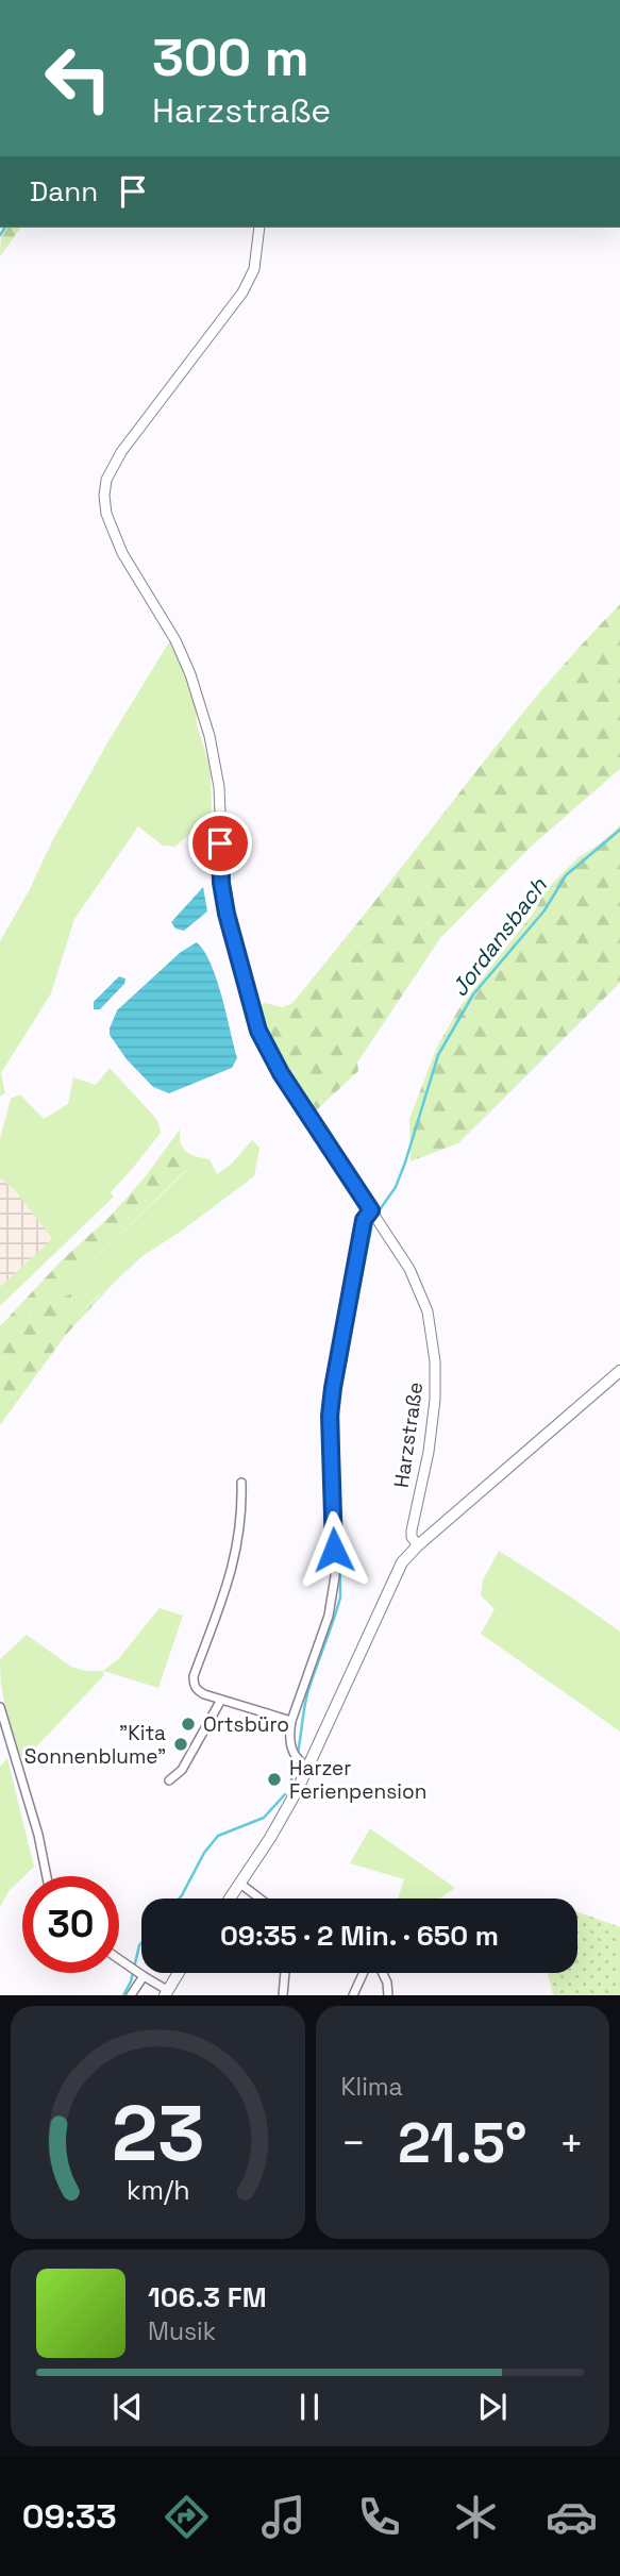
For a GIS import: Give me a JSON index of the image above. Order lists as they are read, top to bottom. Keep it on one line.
{"streets":{"street":["Harzstraße"]},"water":["Jordansbach"],"places":["Ortsbüro","\"Kita Sonnenblume\"","Harzer Ferienpension"],"page":{"turn":["300 m","Harzstraße"],"then":"Dann","limit":"30","trip":"09:35 · 2 Min. · 650 m","tile":"Klima","heat":["−","21.5°","+"],"song":["106.3 FM","Musik"],"tabs":"09:33","gauge":["23","km/h"]}}
